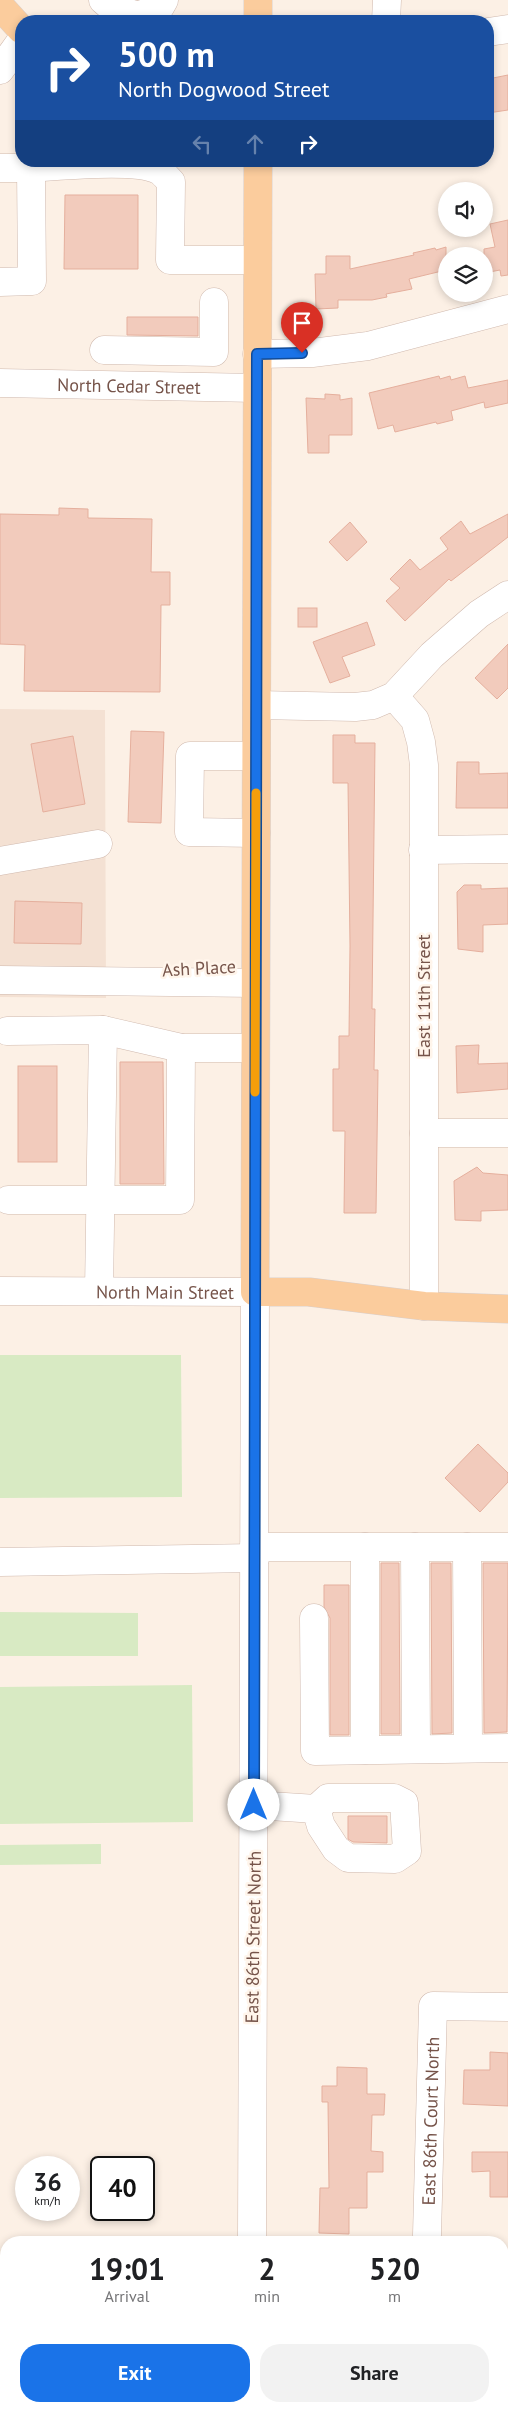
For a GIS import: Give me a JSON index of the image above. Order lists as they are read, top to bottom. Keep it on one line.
{"streets":{"main road":["North Main Street","East 86th Street North"],"street":["North Cedar Street","Ash Place","East 11th Street","East 86th Court North"]},"crossings":[["North Cedar Street","East 86th Street North"],["Ash Place","East 86th Street North"],["East 11th Street","North Main Street"],["North Main Street","East 86th Street North"]],"page":{"turn":["500 m","North Dogwood Street"],"speed":"36 km/h","limit":"40","eta":["19:01","Arrival","2","min","520","m"],"buttons":["Exit","Share"]}}
